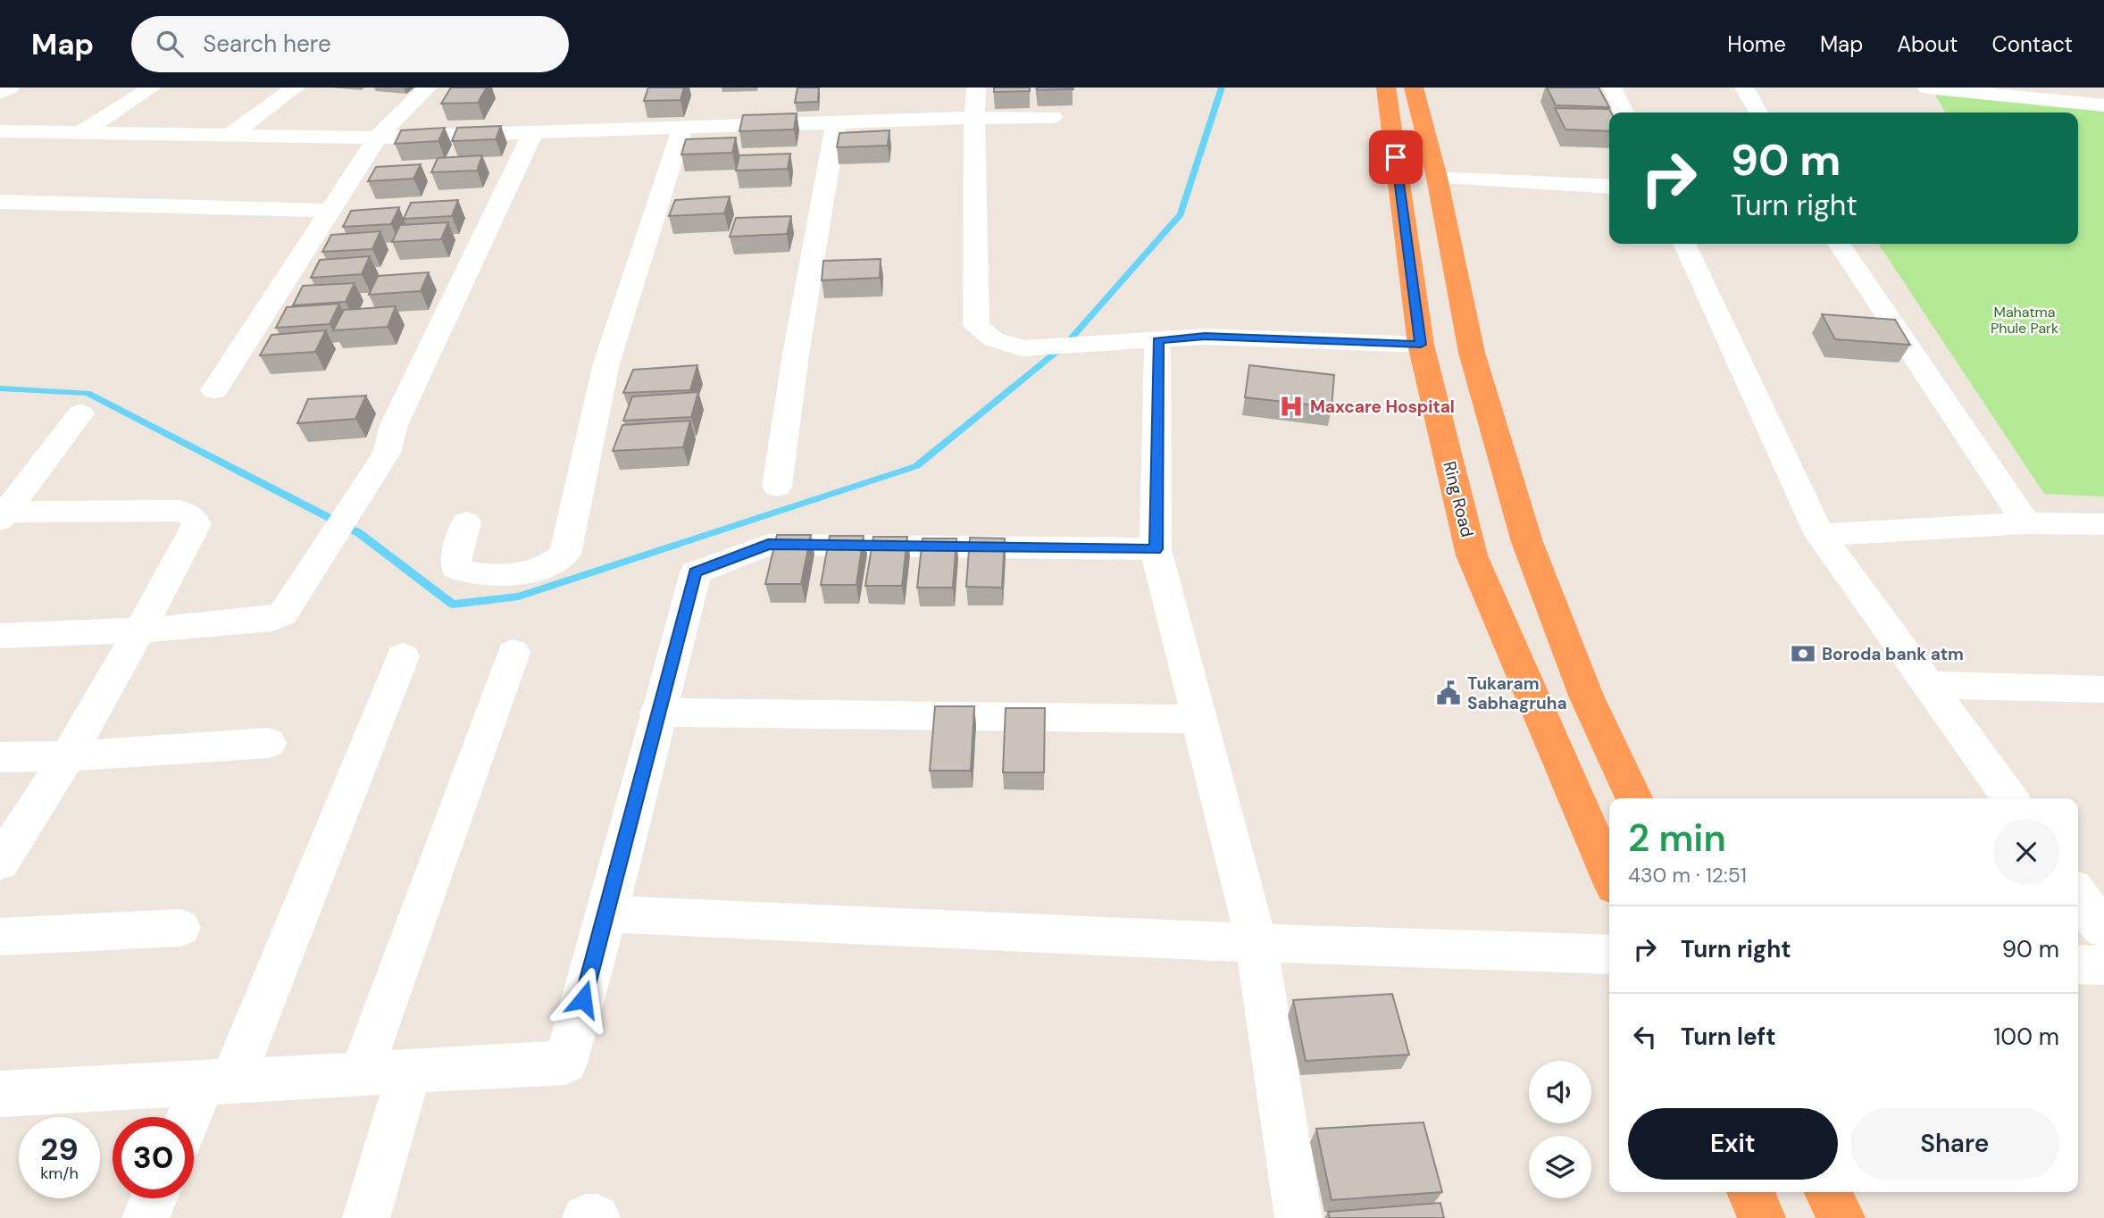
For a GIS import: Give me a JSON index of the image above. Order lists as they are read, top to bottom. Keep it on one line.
{"streets":{"highway":["Ring Road"]},"parks":["Mahatma Phule Park"],"places":{"hospital":["Maxcare Hospital"],"bank":["Boroda bank atm"],"public building":["Tukaram Sabhagruha"]},"page":{"header":"Map","search":"Search here","nav":["Home","Map","About","Contact"],"turn":["90 m","Turn right"],"heading":["2 min","430 m · 12:51"],"list":[{"name":"Turn right","value":"90 m"},{"name":"Turn left","value":"100 m"}],"buttons":["Exit","Share"],"speed":"29 km/h","limit":"30"}}
